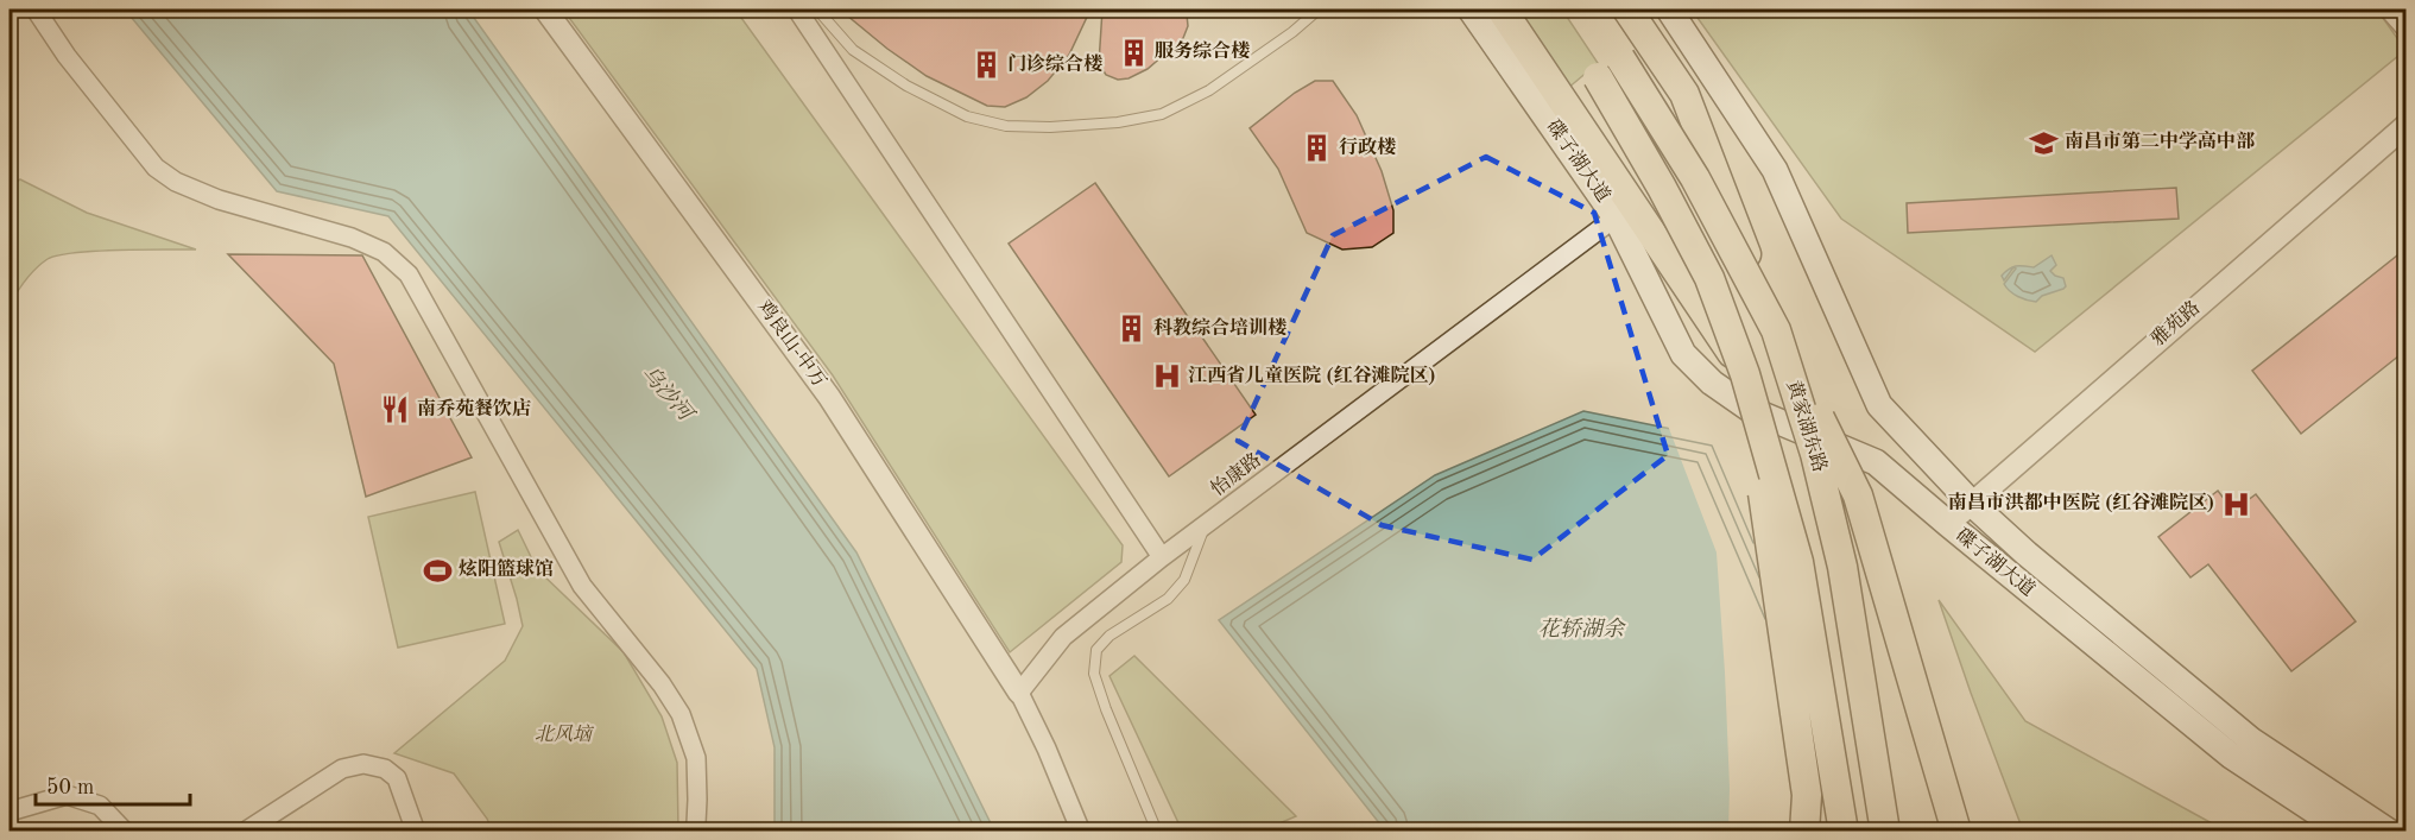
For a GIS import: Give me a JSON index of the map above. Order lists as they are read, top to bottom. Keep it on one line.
{"streets":{"highway":["黄家湖东路"],"main road":["碟子湖大道"],"street":["雅苑路","鸡良山-中万","怡康路"]},"crossings":[["碟子湖大道","雅苑路"],["碟子湖大道","怡康路"],["鸡良山-中万","怡康路"]],"water":["乌沙河","花轿湖余"],"parks":["北风垴"],"places":{"building":["服务综合楼","门诊综合楼","行政楼","科教综合培训楼"],"school or university":["南昌市第二中学高中部"],"hospital":["江西省儿童医院 (红谷滩院区)","南昌市洪都中医院 (红谷滩院区)"],"restaurant":["南乔苑餐饮店"],"sports":["炫阳篮球馆"]},"scale_bar":"50 m"}
